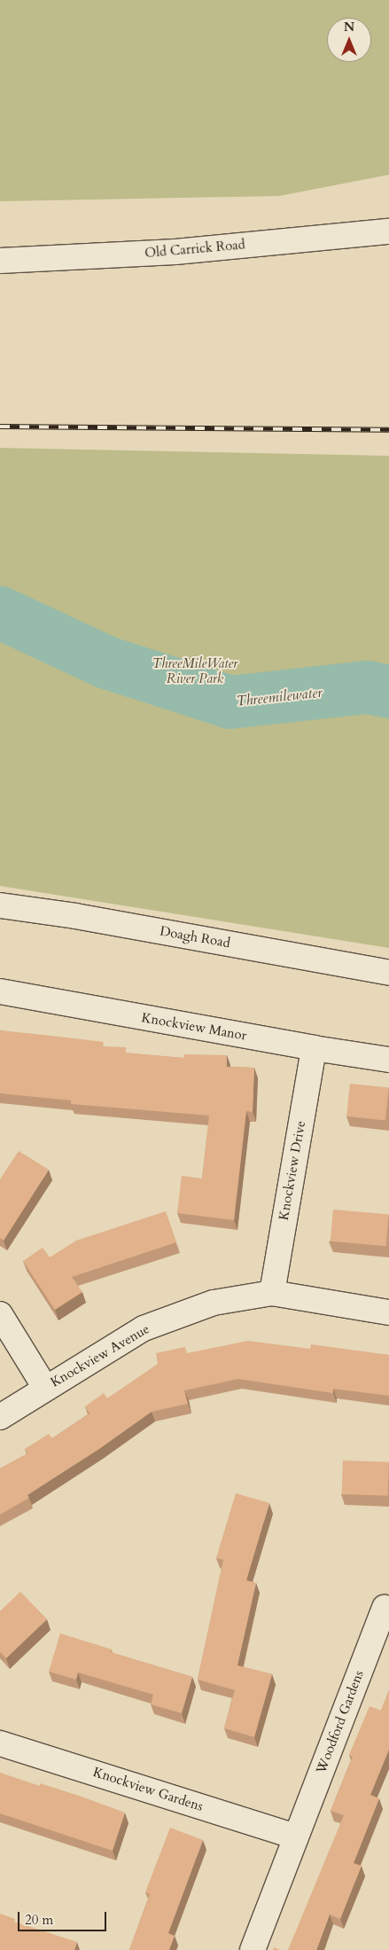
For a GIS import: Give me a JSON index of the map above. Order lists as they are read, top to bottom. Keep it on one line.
{"streets":{"street":["Old Carrick Road","Doagh Road","Knockview Manor","Knockview Drive","Knockview Avenue","Woodford Gardens","Knockview Gardens"]},"crossings":[["Knockview Manor","Knockview Drive"],["Knockview Drive","Knockview Avenue"],["Woodford Gardens","Knockview Gardens"]],"water":["Threemilewater"],"parks":["ThreeMileWater River Park"],"scale_bar":"20 m","north":"top"}
